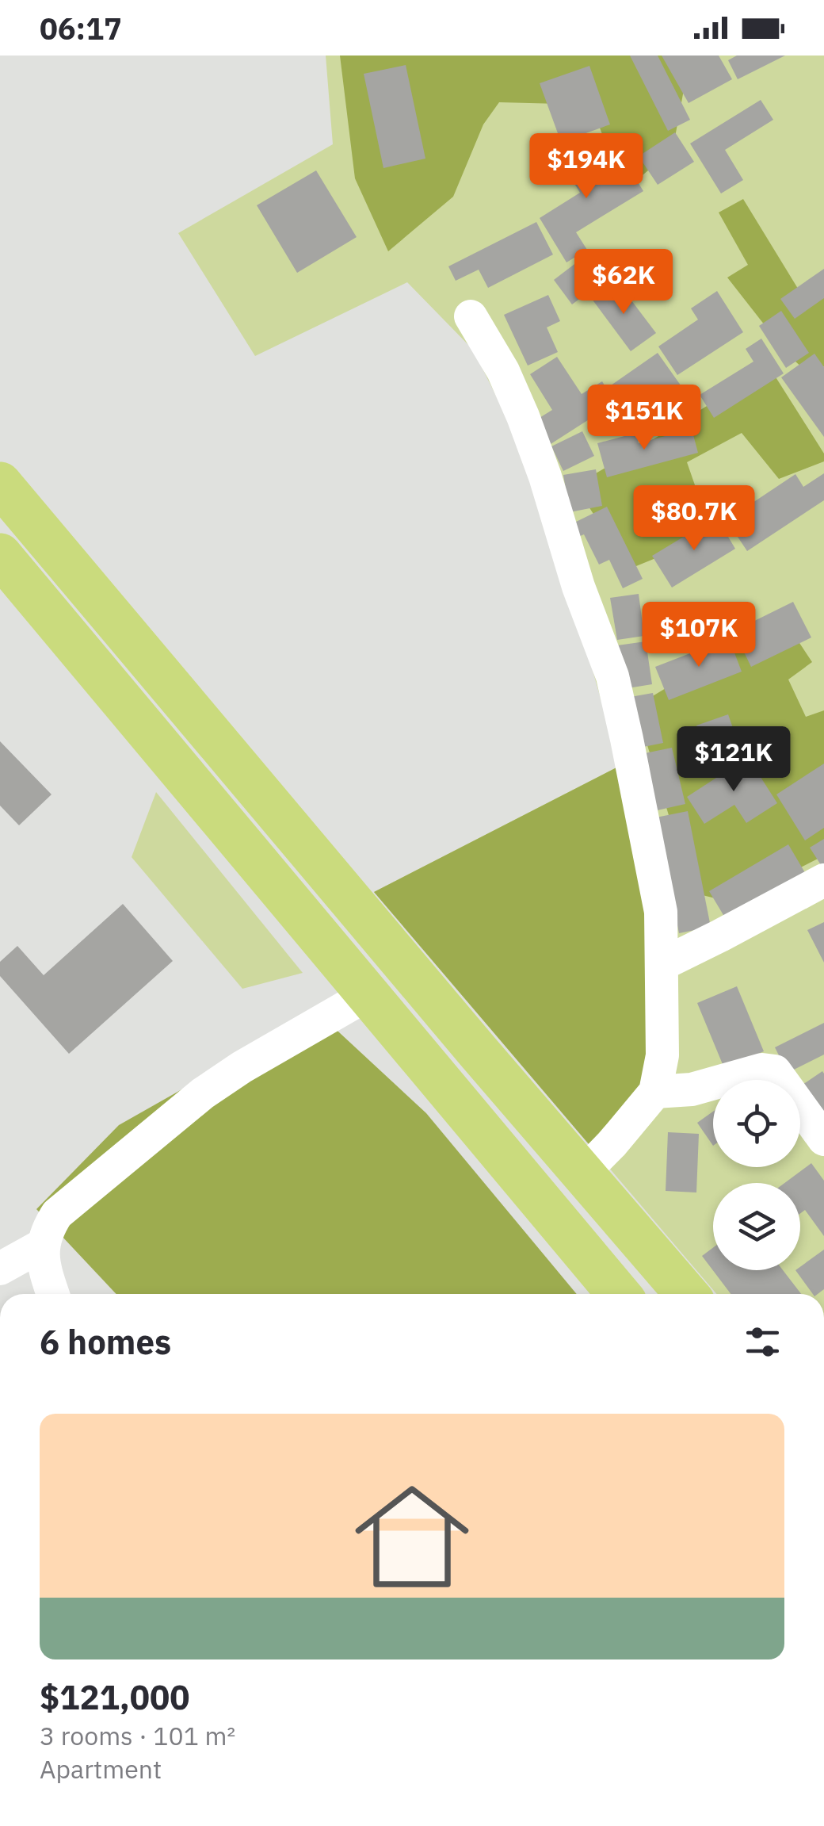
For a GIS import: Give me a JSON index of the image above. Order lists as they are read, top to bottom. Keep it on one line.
{"page":{"status":"06:17","price":["$194K","$62K","$151K","$80.7K","$107K","$121K"],"heading":"6 homes","list":[{"name":"$121,000","note":"3 rooms · 101 m² · Apartment"}]}}
